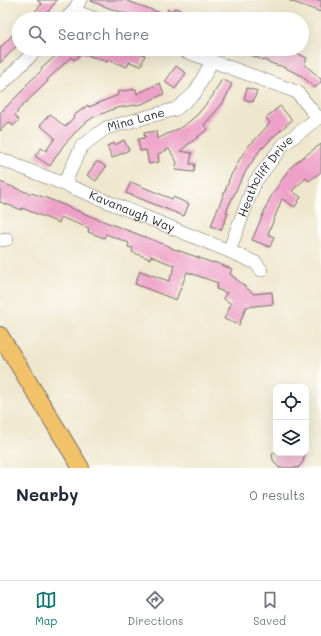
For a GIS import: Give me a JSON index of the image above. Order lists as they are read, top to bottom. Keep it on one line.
{"streets":{"street":["Mina Lane","Heathcliff Drive","Kavanaugh Way"]},"crossings":[["Mina Lane","Kavanaugh Way"],["Heathcliff Drive","Kavanaugh Way"]],"page":{"search":"Search here","heading":["Nearby","0 results"],"nav":["Map","Directions","Saved"]}}
